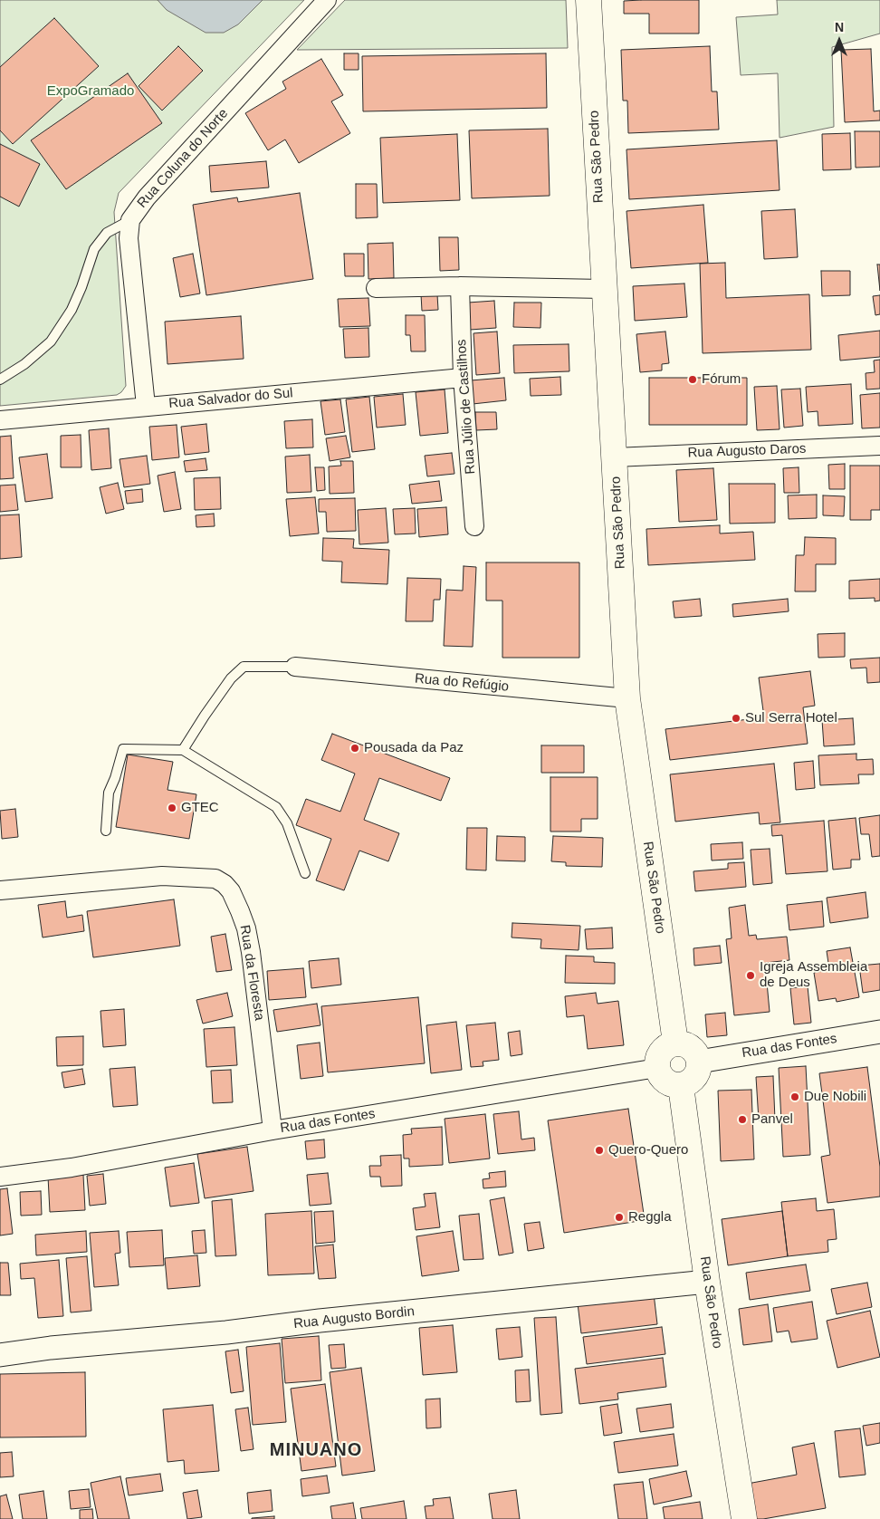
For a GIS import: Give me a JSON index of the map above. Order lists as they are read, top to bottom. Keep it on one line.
{"streets":{"main road":["Rua São Pedro"],"street":["Rua Coluna do Norte","Rua Salvador do Sul","Rua Júlio de Castilhos","Rua Augusto Daros","Rua do Refúgio","Rua da Floresta","Rua das Fontes","Rua Augusto Bordin"]},"crossings":[["Rua São Pedro","Rua Augusto Daros"],["Rua São Pedro","Rua do Refúgio"],["Rua São Pedro","Rua das Fontes"],["Rua São Pedro","Rua Augusto Bordin"],["Rua Coluna do Norte","Rua Salvador do Sul"],["Rua Salvador do Sul","Rua Júlio de Castilhos"],["Rua da Floresta","Rua das Fontes"]],"districts":["MINUANO"],"parks":["ExpoGramado"],"places":["Fórum","Sul Serra Hotel","Pousada da Paz","GTEC","Igreja Assembleia de Deus","Due Nobili","Panvel","Quero-Quero","Reggla"],"north":"top"}
